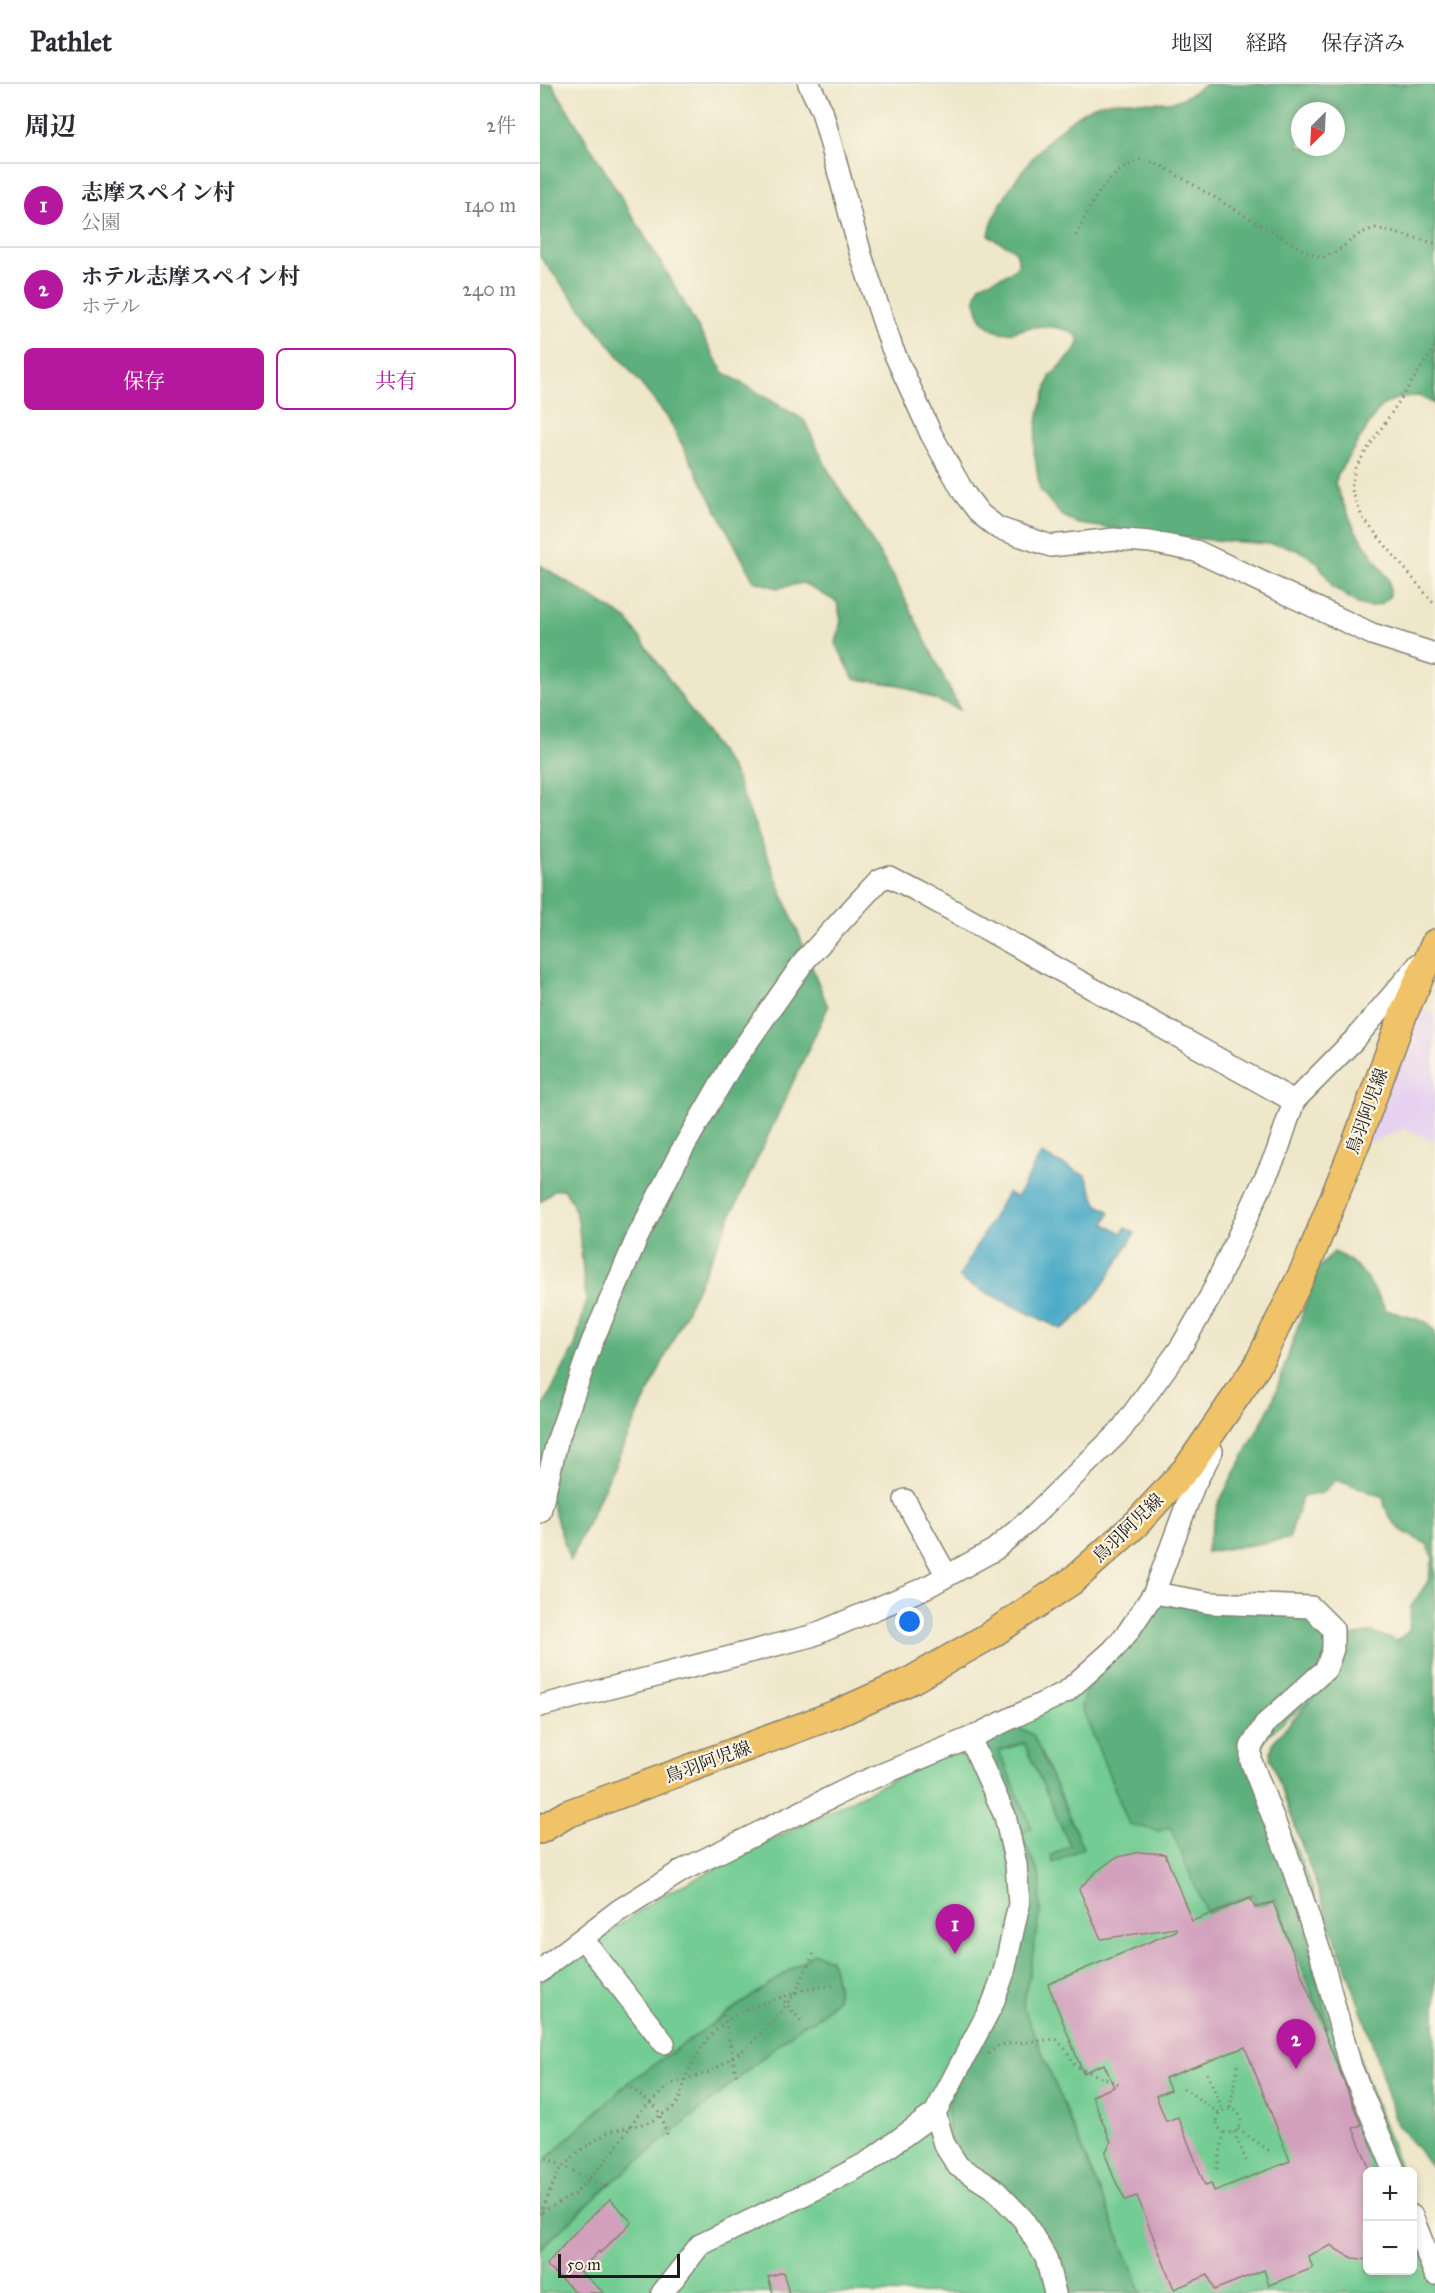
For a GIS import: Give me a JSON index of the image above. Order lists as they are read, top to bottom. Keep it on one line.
{"streets":{"main road":["鳥羽阿児線"]},"scale_bar":"50 m","north":"bottom left","page":{"header":"Pathlet","nav":["地図","経路","保存済み"],"heading":["周辺","2件"],"list":[{"mark":"1","name":"志摩スペイン村","note":"公園","value":"140 m"},{"mark":"2","name":"ホテル志摩スペイン村","note":"ホテル","value":"240 m"}],"buttons":["保存","共有"],"pins":["1","2"],"map_buttons":["+","−"],"scale":"50 m"}}
